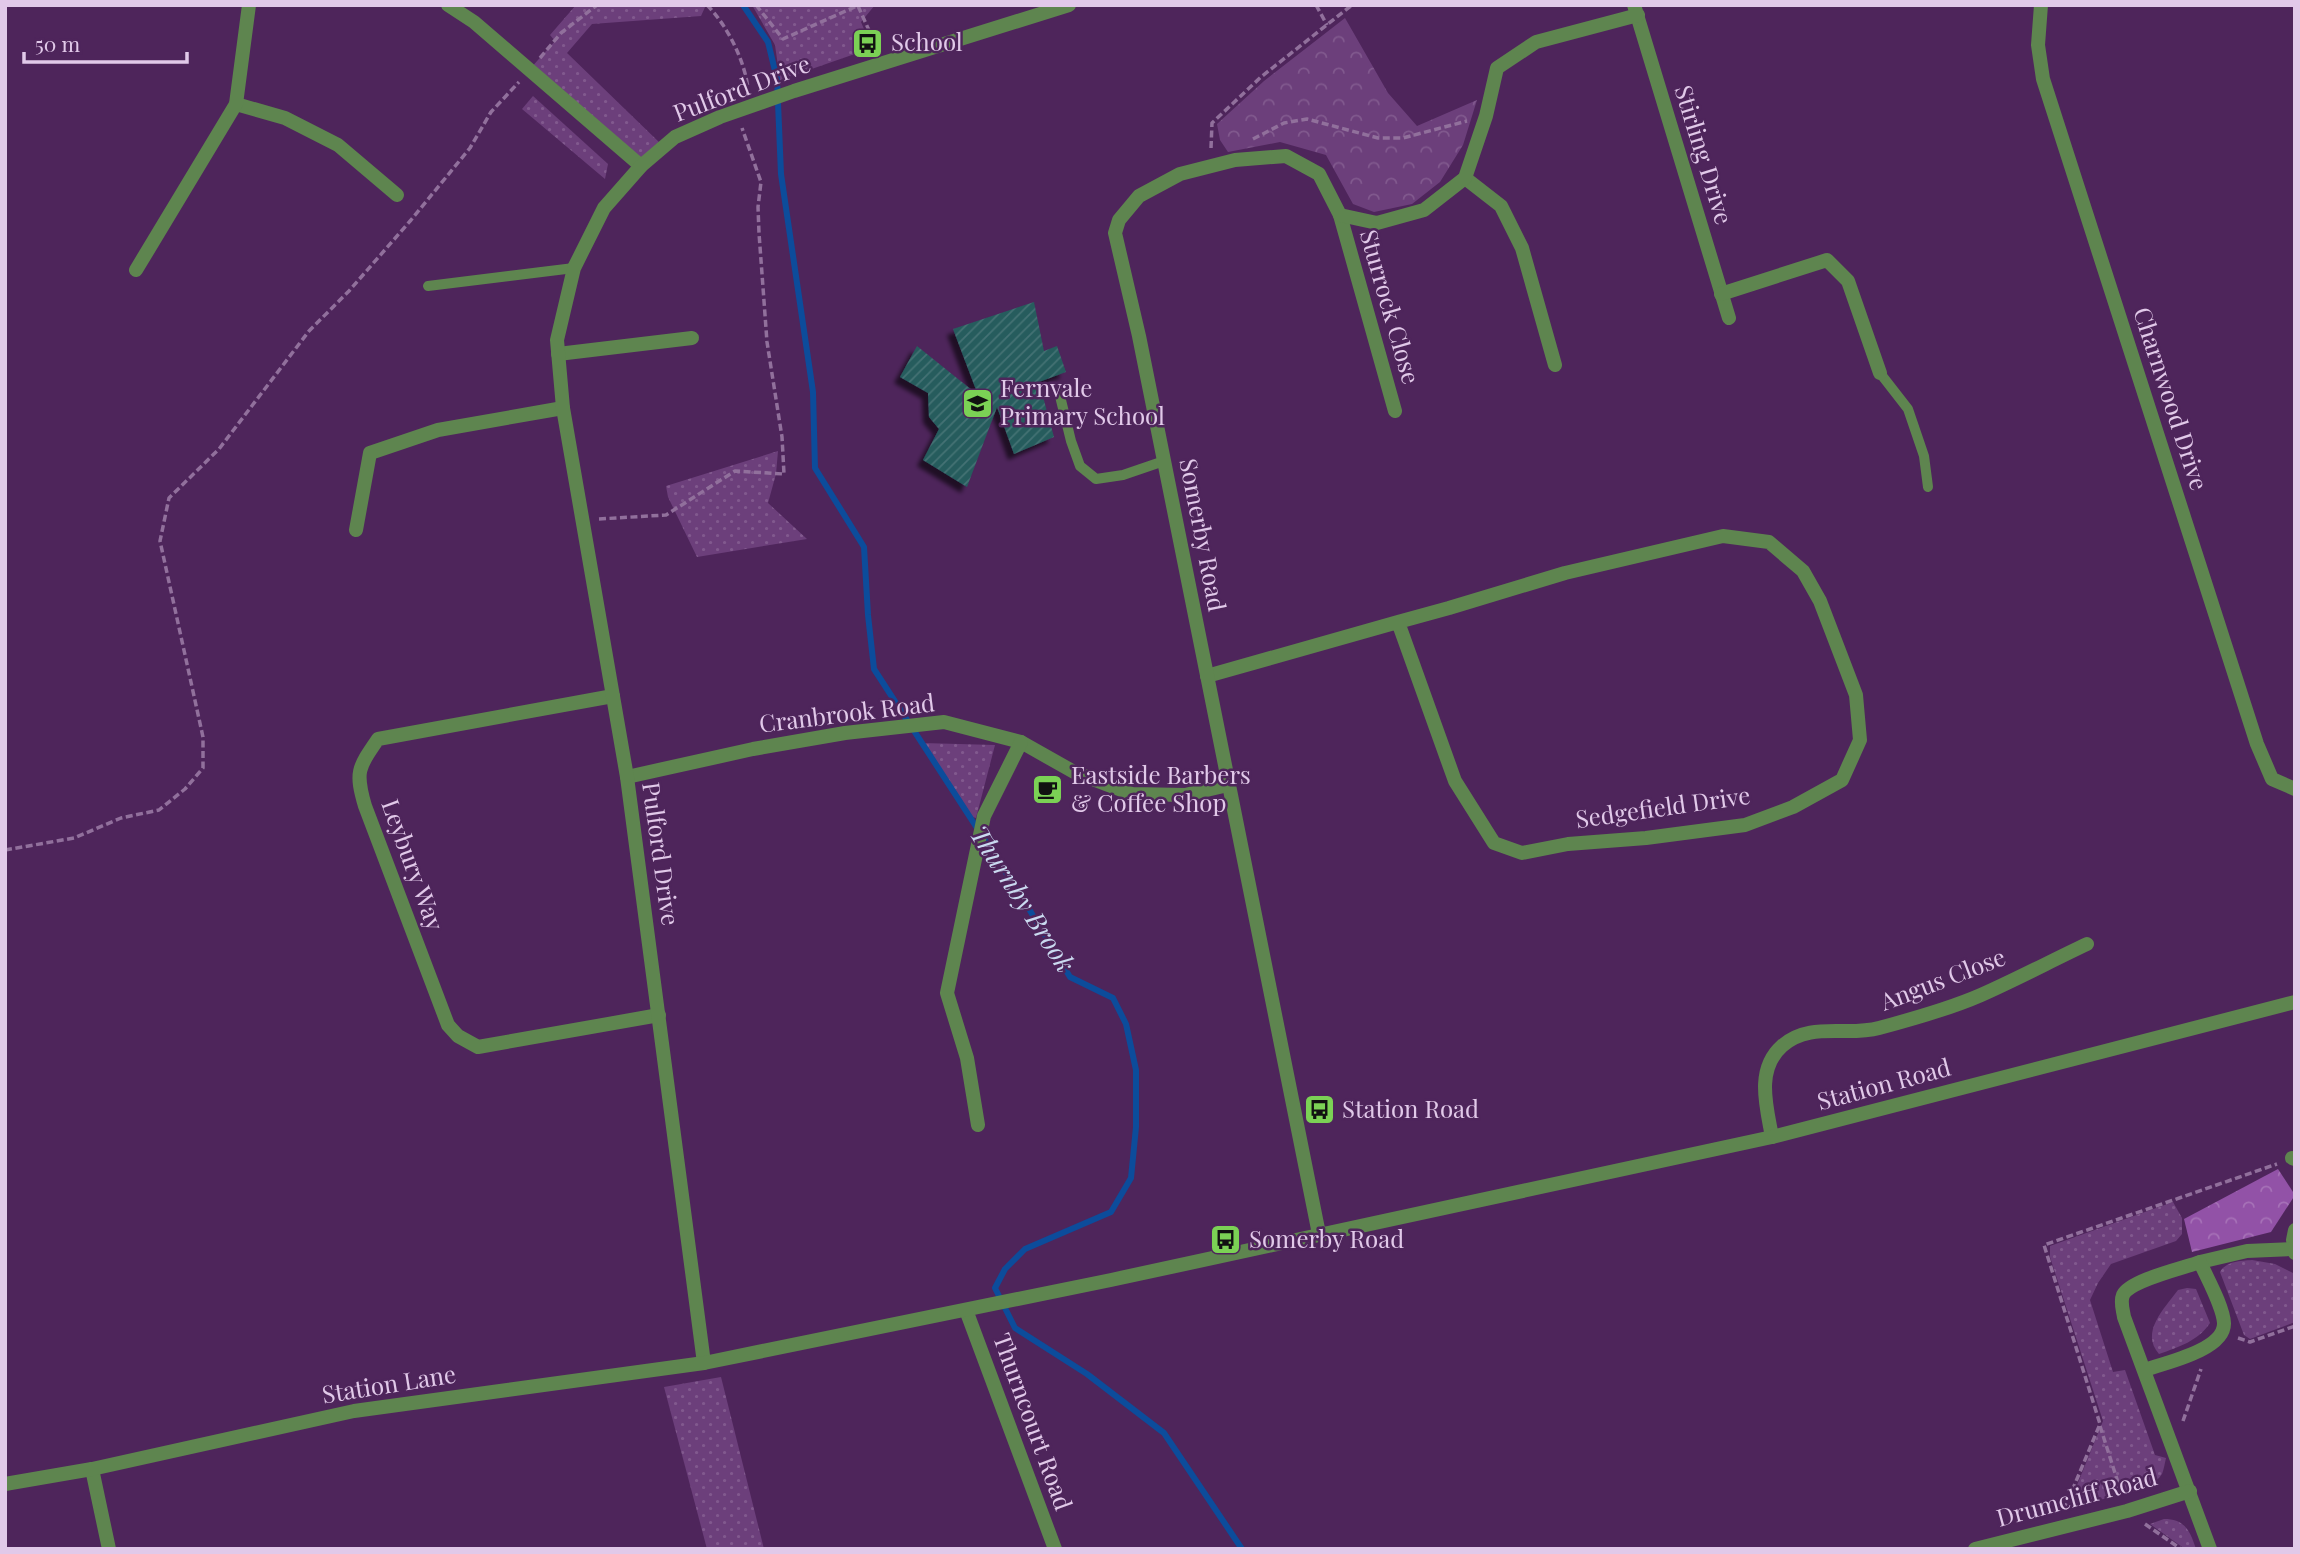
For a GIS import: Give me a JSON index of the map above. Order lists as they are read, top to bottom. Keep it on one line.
{"streets":{"street":["Pulford Drive","Stirling Drive","Sturrock Close","Charnwood Drive","Somerby Road","Cranbrook Road","Sedgefield Drive","Leybury Way","Angus Close","Station Road","Station Lane","Thurncourt Road","Drumcliff Road"]},"crossings":[["Pulford Drive","Cranbrook Road"],["Pulford Drive","Leybury Way"],["Pulford Drive","Station Lane"],["Sturrock Close","Somerby Road"],["Somerby Road","Cranbrook Road"],["Somerby Road","Sedgefield Drive"],["Somerby Road","Station Road"],["Angus Close","Station Road"],["Station Road","Station Lane"],["Station Road","Thurncourt Road"]],"water":["Thurnby Brook"],"places":{"bus stop":["School","Station Road","Somerby Road"],"school or university":["Fernvale Primary School"],"cafe":["Eastside Barbers & Coffee Shop"]},"scale_bar":"50 m"}
